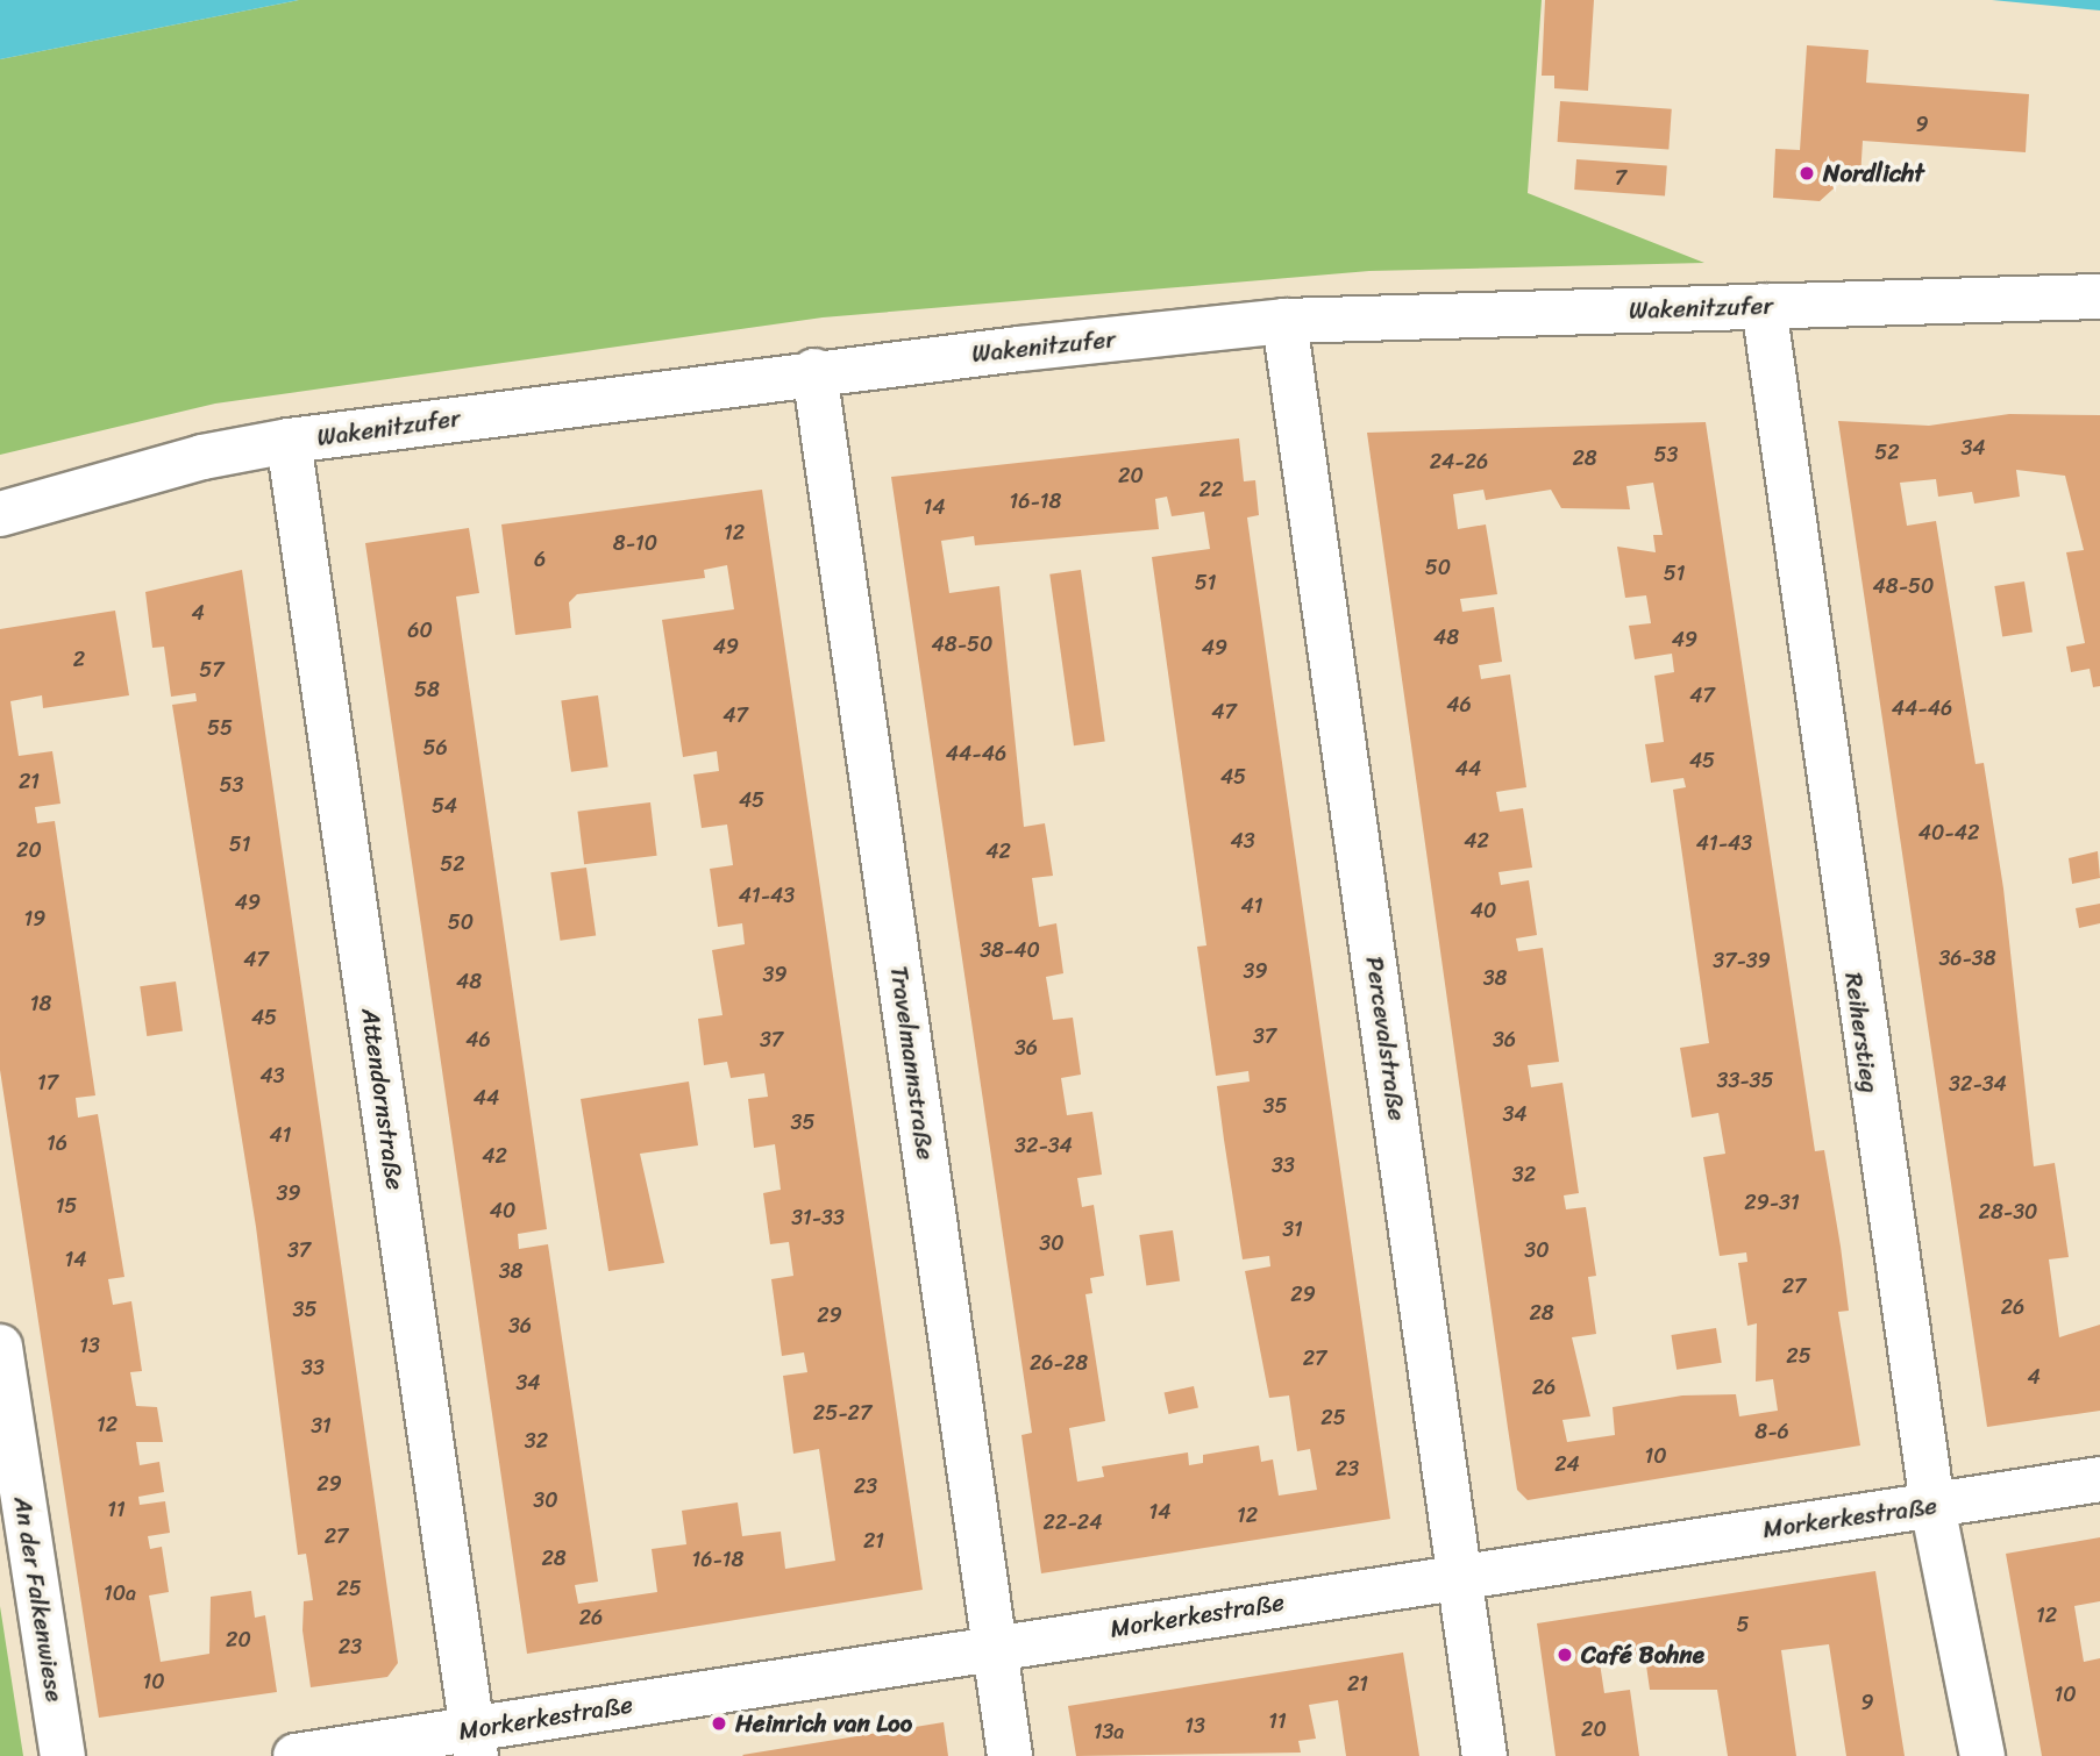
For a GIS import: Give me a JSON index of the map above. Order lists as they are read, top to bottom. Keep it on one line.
{"streets":{"street":["Wakenitzufer","Reiherstieg","Percevalstraße","Travelmannstraße","Attendornstraße","Morkerkestraße","An der Falkenwiese"]},"crossings":[["Wakenitzufer","Reiherstieg"],["Wakenitzufer","Percevalstraße"],["Wakenitzufer","Travelmannstraße"],["Wakenitzufer","Attendornstraße"],["Reiherstieg","Morkerkestraße"],["Percevalstraße","Morkerkestraße"],["Travelmannstraße","Morkerkestraße"],["Attendornstraße","Morkerkestraße"]],"places":["Nordlicht","Café Bohne","Heinrich van Loo"],"house_numbers":["9","7","34","52","53","28","24-26","20","22","16-18","14","12","8-10","6","50","51","51","48-50","4","60","48","49","48-50","49","49","2","57","58","47","46","44-46","47","47","55","56","44-46","45","44","45","21","53","45","54","40-42","43","42","41-43","51","20","42","52","41-43","49","41","40","19","50","38-40","36-38","47","37-39","39","39","38","48","18","45","37","46","37","36","36","43","33-35","17","32-34","44","35","34","35","41","16","32-34","42","33","32","39","29-31","15","40","28-30","31-33","31","30","37","30","14","38","27","29","26","35","28","29","36","13","25","27","26-28","33","4","34","26","25-27","25","12","31","8-6","32","10","24","23","29","23","30","11","14","12","22-24","27","21","28","16-18","25","10a","12","26","5","20","23","10","21","10","9","11","13","20","13a"]}
